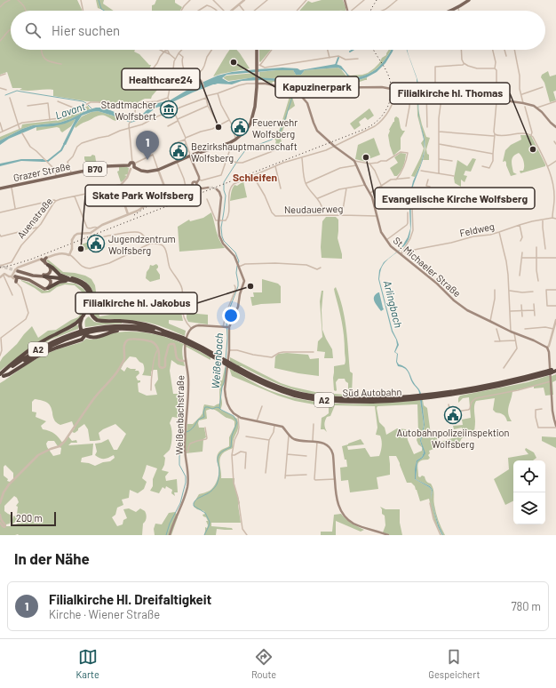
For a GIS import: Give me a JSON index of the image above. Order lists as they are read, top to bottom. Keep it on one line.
{"streets":{"highway":["A2","Süd Autobahn"],"main road":["B70","Grazer Straße","St. Michaeler Straße","Weißenbachstraße"],"street":["Neudauerweg","Auenstraße","Feldweg"]},"crossings":[["B70","Grazer Straße"],["Neudauerweg","St. Michaeler Straße"],["Feldweg","St. Michaeler Straße"]],"districts":["Schleifen"],"water":["Lavant","Arlingbach","Weißenbach"],"places":{"other":["Kapuzinerpark","Healthcare24","Filialkirche hl. Thomas","Evangelische Kirche Wolfsberg","Skate Park Wolfsberg","Filialkirche hl. Jakobus"],"museum":["Stadtmacher Wolfsbert"],"public building":["Feuerwehr Wolfsberg","Bezirkshauptmannschaft Wolfsberg","Jugendzentrum Wolfsberg","Autobahnpolizeiinspektion Wolfsberg"]},"scale_bar":"200 m","page":{"search":"Hier suchen","pins":"1","scale":"200 m","heading":"In der Nähe","list":[{"mark":"1","name":"Filialkirche Hl. Dreifaltigkeit","note":"Kirche · Wiener Straße","value":"780 m"}],"nav":["Karte","Route","Gespeichert"]}}
